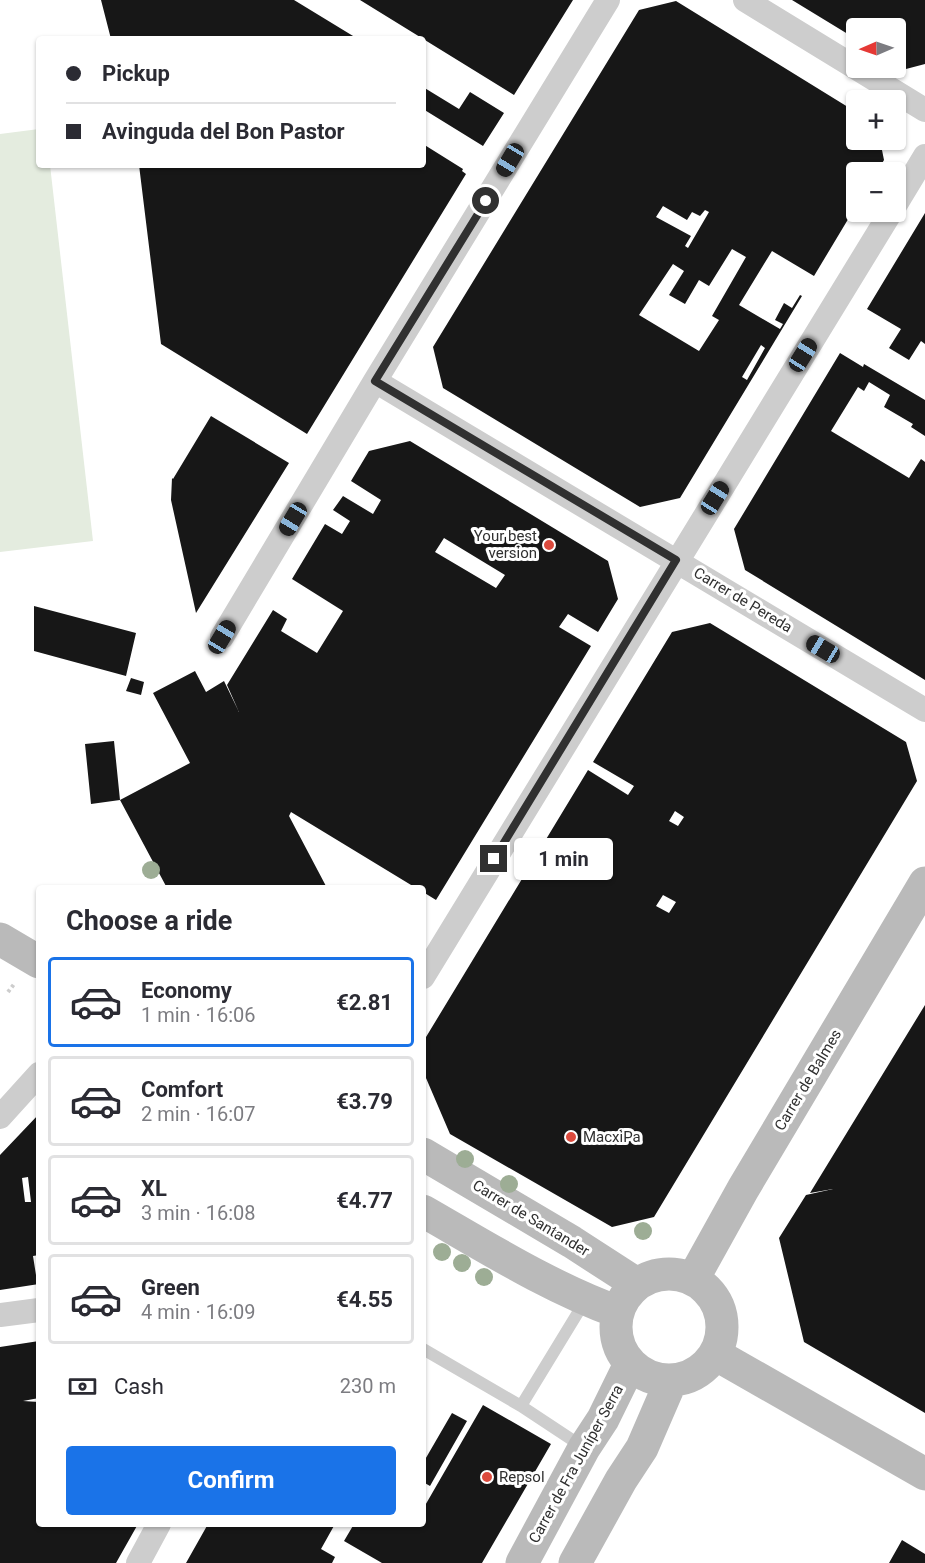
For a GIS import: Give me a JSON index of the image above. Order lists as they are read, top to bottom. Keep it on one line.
{"streets":{"street":["Carrer de Pereda","Carrer de Balmes","Carrer de Santander","Carrer de Fra Juníper Serra"]},"crossings":[["Carrer de Balmes","Carrer de Santander"],["Carrer de Balmes","Carrer de Fra Juníper Serra"],["Carrer de Santander","Carrer de Fra Juníper Serra"]],"places":["Your best version","MacxiPa","Repsol"],"north":"left","page":{"map_buttons":["+","−"],"banner":["Pickup","Avinguda del Bon Pastor"],"bubble":"1 min","heading":"Choose a ride","list":[{"name":"Economy","note":"1 min · 16:06","value":"€2.81"},{"name":"Comfort","note":"2 min · 16:07","value":"€3.79"},{"name":"XL","note":"3 min · 16:08","value":"€4.77"},{"name":"Green","note":"4 min · 16:09","value":"€4.55"}],"pay":["Cash","230 m"],"buttons":"Confirm"}}
